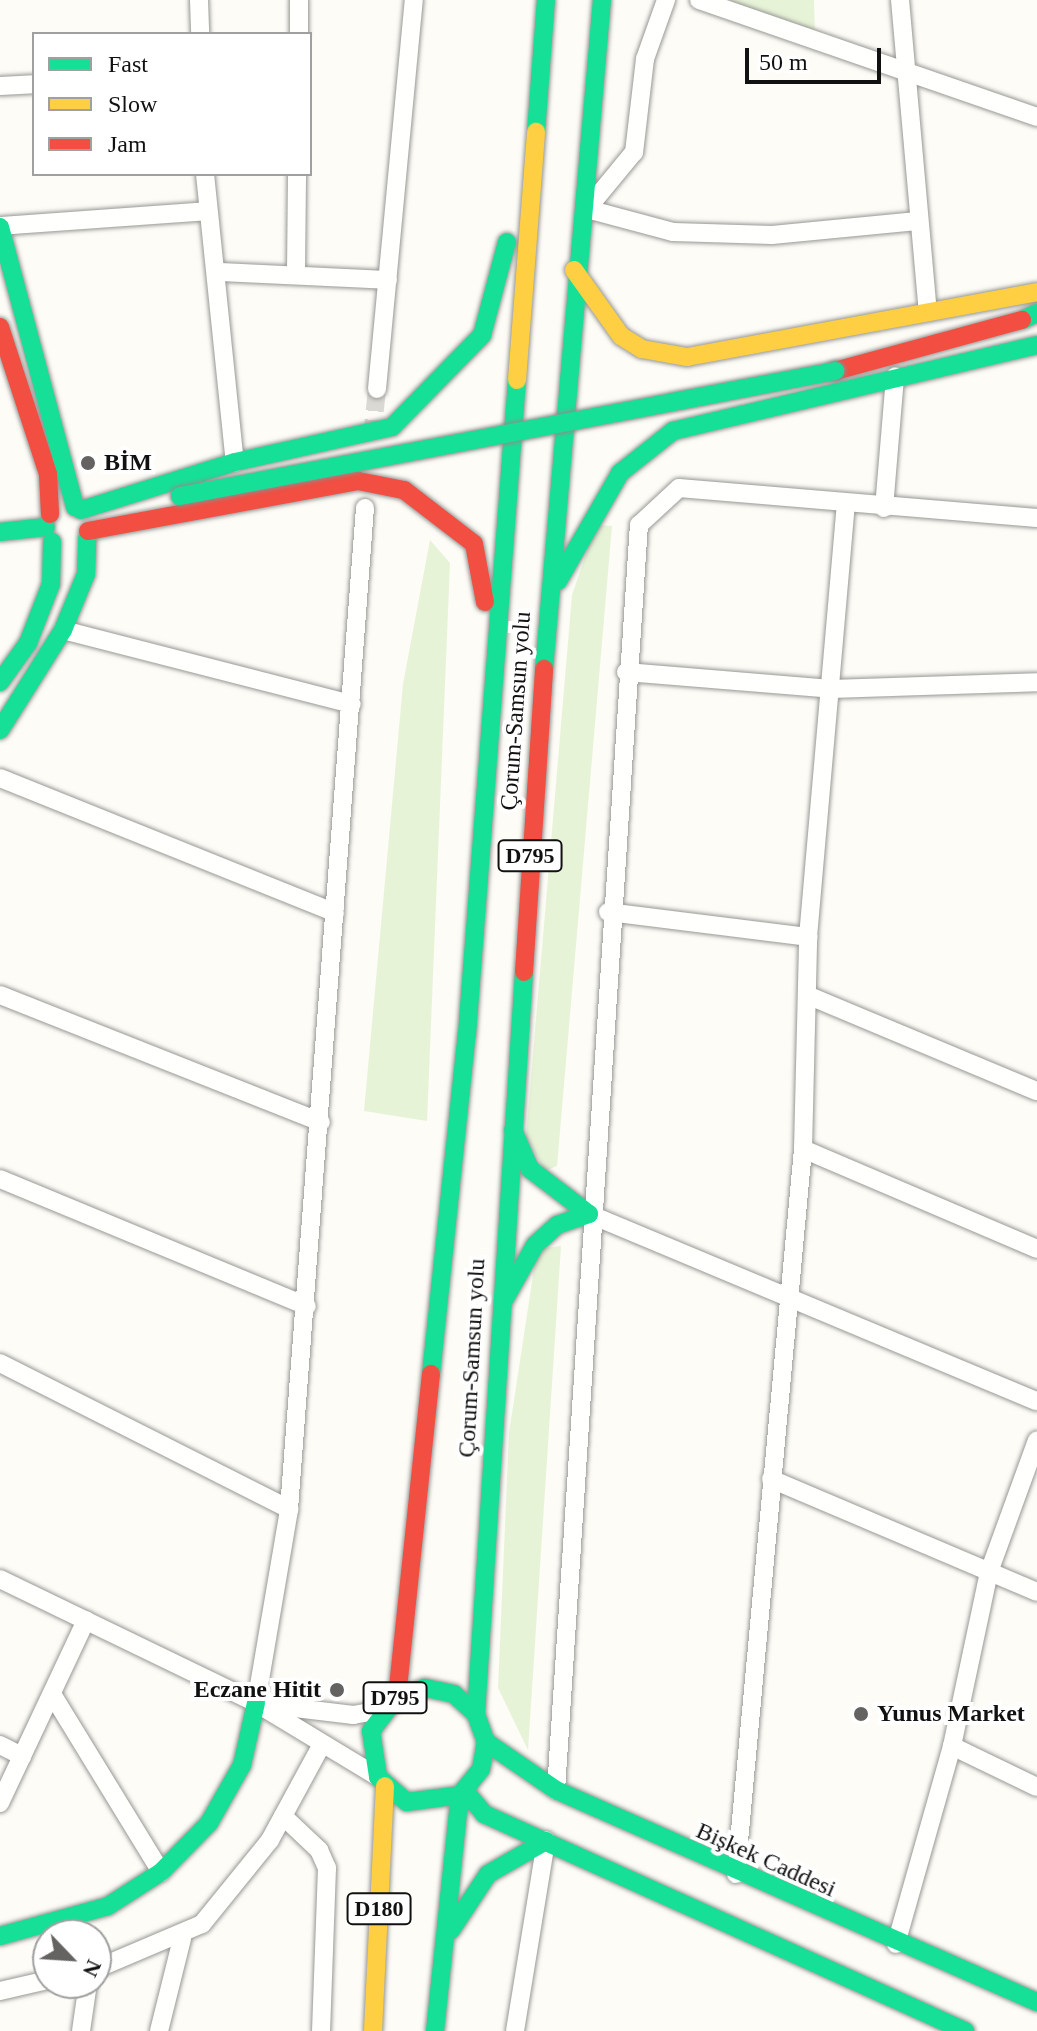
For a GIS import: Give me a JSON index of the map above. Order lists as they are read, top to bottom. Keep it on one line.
{"streets":{"main road":["Çorum-Samsun yolu","D795","Bişkek Caddesi","D180"]},"crossings":[["Çorum-Samsun yolu","D795"],["Çorum-Samsun yolu","Bişkek Caddesi"],["Çorum-Samsun yolu","D180"],["D795","Bişkek Caddesi"],["D795","D180"],["Bişkek Caddesi","D180"]],"places":["BİM","Eczane Hitit","Yunus Market"],"legend":["Fast","Slow","Jam"],"scale_bar":"50 m","north":"bottom right"}
